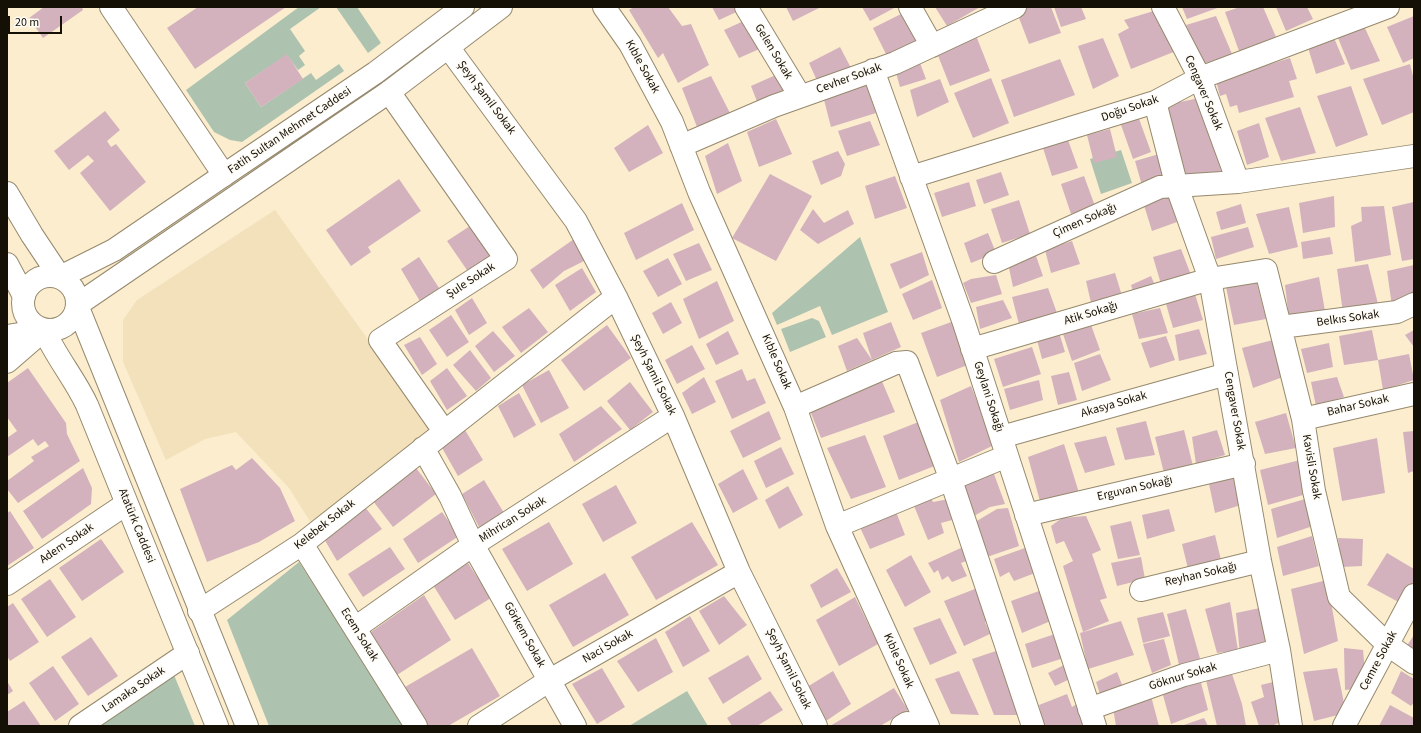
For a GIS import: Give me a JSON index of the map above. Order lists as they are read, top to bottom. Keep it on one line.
{"streets":{"street":["Gelen Sokak","Kıble Sokak","Cevher Sokak","Cengaver Sokak","Şeyh Şamil Sokak","Doğu Sokak","Fatih Sultan Mehmet Caddesi","Çimen Sokağı","Şule Sokak","Atik Sokağı","Belkıs Sokak","Geylani Sokağı","Akasya Sokak","Bahar Sokak","Kavisli Sokak","Erguvan Sokağı","Mihrican Sokak","Kelebek Sokak","Atatürk Caddesi","Adem Sokak","Reyhan Sokağı","Ecem Sokak","Görkem Sokak","Naci Sokak","Cemre Sokak","Göknur Sokak","Lamaka Sokak"]},"crossings":[["Gelen Sokak","Cevher Sokak"],["Kıble Sokak","Cevher Sokak"],["Kıble Sokak","Akasya Sokak"],["Cevher Sokak","Geylani Sokağı"],["Cengaver Sokak","Doğu Sokak"],["Cengaver Sokak","Çimen Sokağı"],["Cengaver Sokak","Atik Sokağı"],["Cengaver Sokak","Akasya Sokak"],["Cengaver Sokak","Erguvan Sokağı"],["Cengaver Sokak","Reyhan Sokağı"],["Cengaver Sokak","Göknur Sokak"],["Şeyh Şamil Sokak","Fatih Sultan Mehmet Caddesi"],["Şeyh Şamil Sokak","Mihrican Sokak"],["Şeyh Şamil Sokak","Kelebek Sokak"],["Şeyh Şamil Sokak","Naci Sokak"],["Doğu Sokak","Geylani Sokağı"],["Fatih Sultan Mehmet Caddesi","Şule Sokak"],["Şule Sokak","Kelebek Sokak"],["Atik Sokağı","Geylani Sokağı"],["Atik Sokağı","Kavisli Sokak"],["Belkıs Sokak","Kavisli Sokak"],["Geylani Sokağı","Akasya Sokak"],["Geylani Sokağı","Erguvan Sokağı"],["Geylani Sokağı","Göknur Sokak"],["Bahar Sokak","Kavisli Sokak"],["Kavisli Sokak","Cemre Sokak"],["Mihrican Sokak","Ecem Sokak"],["Mihrican Sokak","Görkem Sokak"],["Kelebek Sokak","Ecem Sokak"],["Atatürk Caddesi","Adem Sokak"],["Atatürk Caddesi","Lamaka Sokak"],["Görkem Sokak","Naci Sokak"]],"scale_bar":"20 m"}
